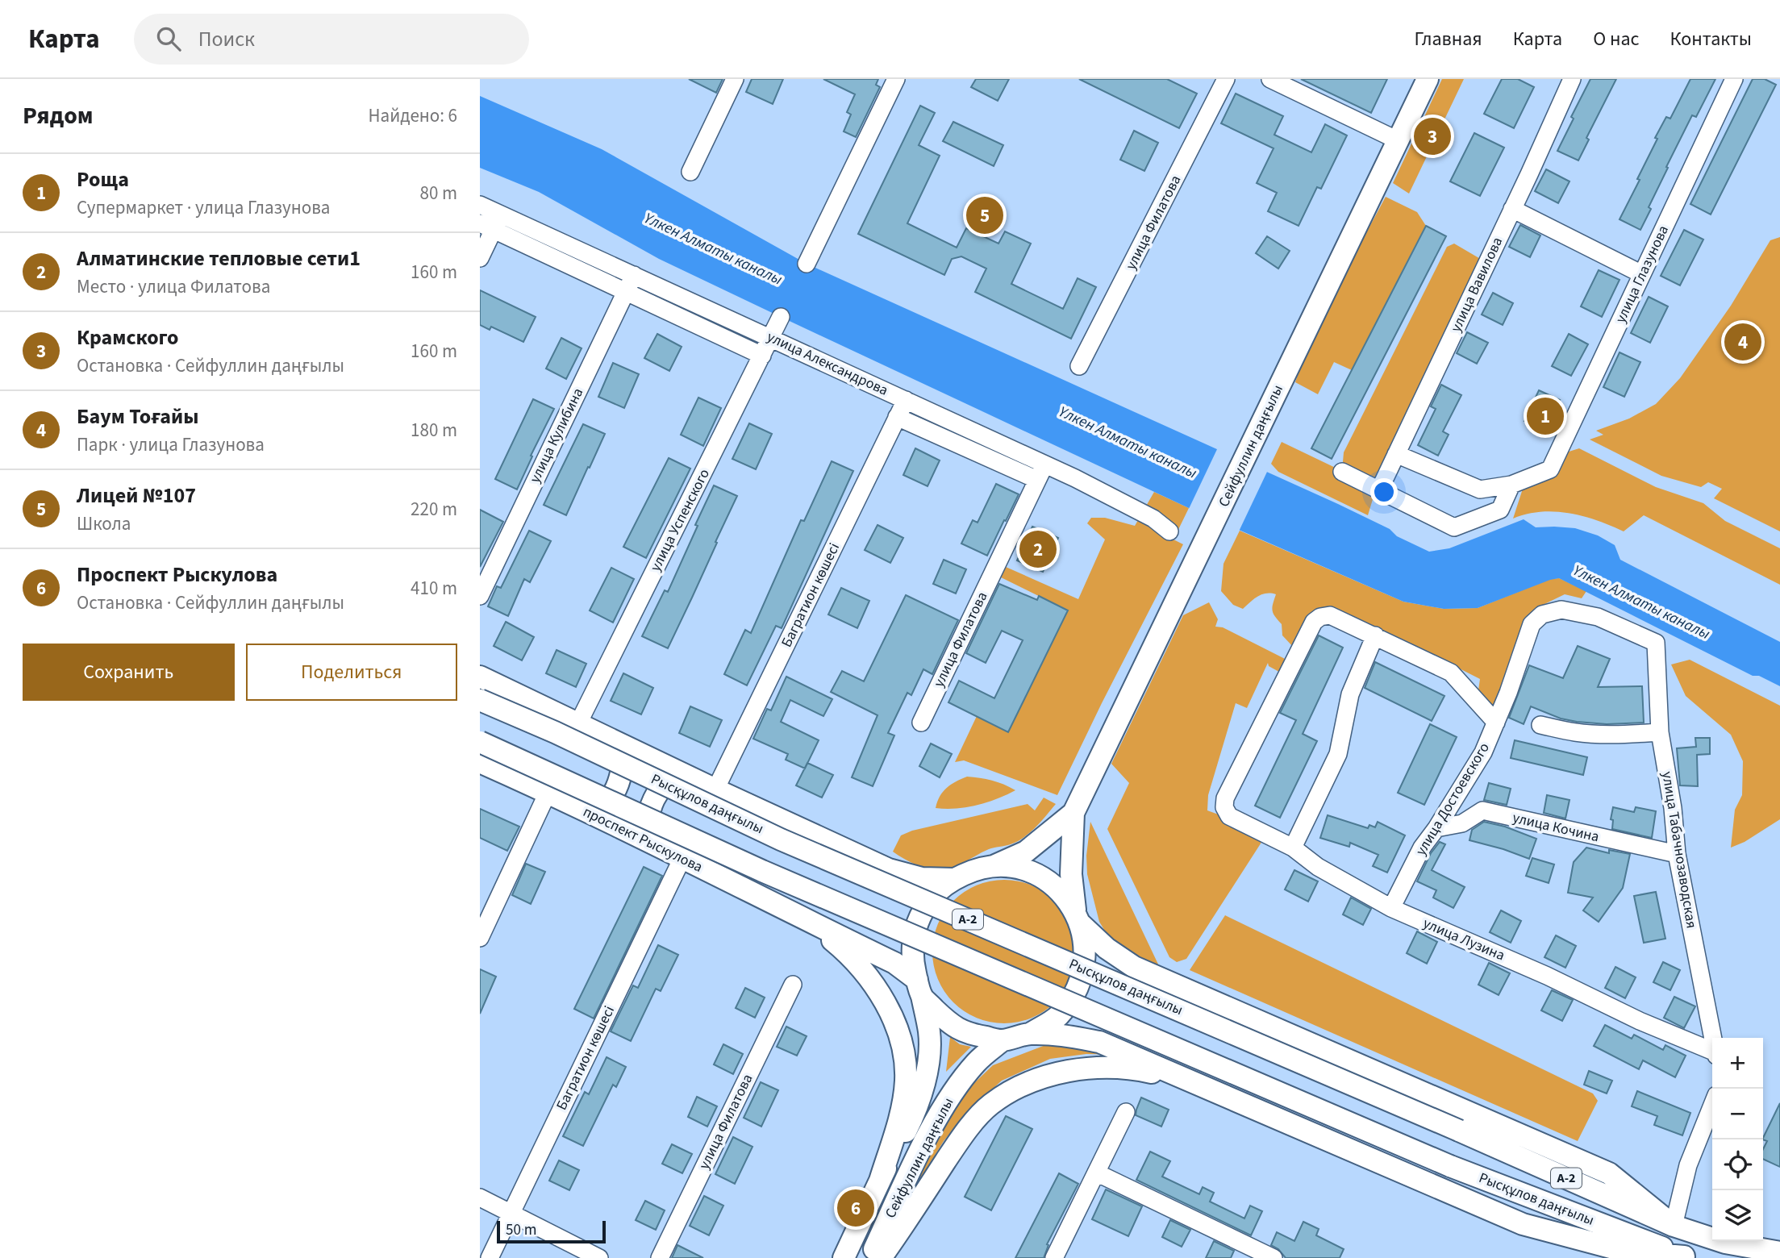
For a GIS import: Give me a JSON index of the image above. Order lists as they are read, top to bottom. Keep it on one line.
{"streets":{"main road":["Сейфуллин даңғылы","Рысқұлов даңғылы","проспект Рыскулова","A-2"],"street":["улица Филатова","улица Глазунова","улица Вавилова","улица Александрова","улица Кулибина","улица Успенского","Багратион көшесі","улица Достоевского","улица Кочина","улица Табачнозаводская","улица Лузина"]},"crossings":[["улица Филатова","улица Александрова"],["улица Александрова","улица Кулибина"],["улица Александрова","улица Успенского"],["улица Александрова","Багратион көшесі"],["Багратион көшесі","проспект Рыскулова"],["улица Достоевского","улица Кочина"],["улица Достоевского","улица Табачнозаводская"],["улица Достоевского","улица Лузина"],["улица Кочина","улица Табачнозаводская"]],"water":["Үлкен Алматы каналы"],"scale_bar":"50 m","page":{"header":"Карта","search":"Поиск","nav":["Главная","Карта","О нас","Контакты"],"heading":["Рядом","Найдено: 6"],"pins":["3","5","4","1","2","6"],"list":[{"mark":"1","name":"Роща","note":"Супермаркет · улица Глазунова","value":"80 m"},{"mark":"2","name":"Алматинские тепловые сети1","note":"Место · улица Филатова","value":"160 m"},{"mark":"3","name":"Крамского","note":"Остановка · Сейфуллин даңғылы","value":"160 m"},{"mark":"4","name":"Баум Тоғайы","note":"Парк · улица Глазунова","value":"180 m"},{"mark":"5","name":"Лицей №107","note":"Школа","value":"220 m"},{"mark":"6","name":"Проспект Рыскулова","note":"Остановка · Сейфуллин даңғылы","value":"410 m"}],"buttons":["Сохранить","Поделиться"],"map_buttons":["+","−"],"scale":"50 m"}}
